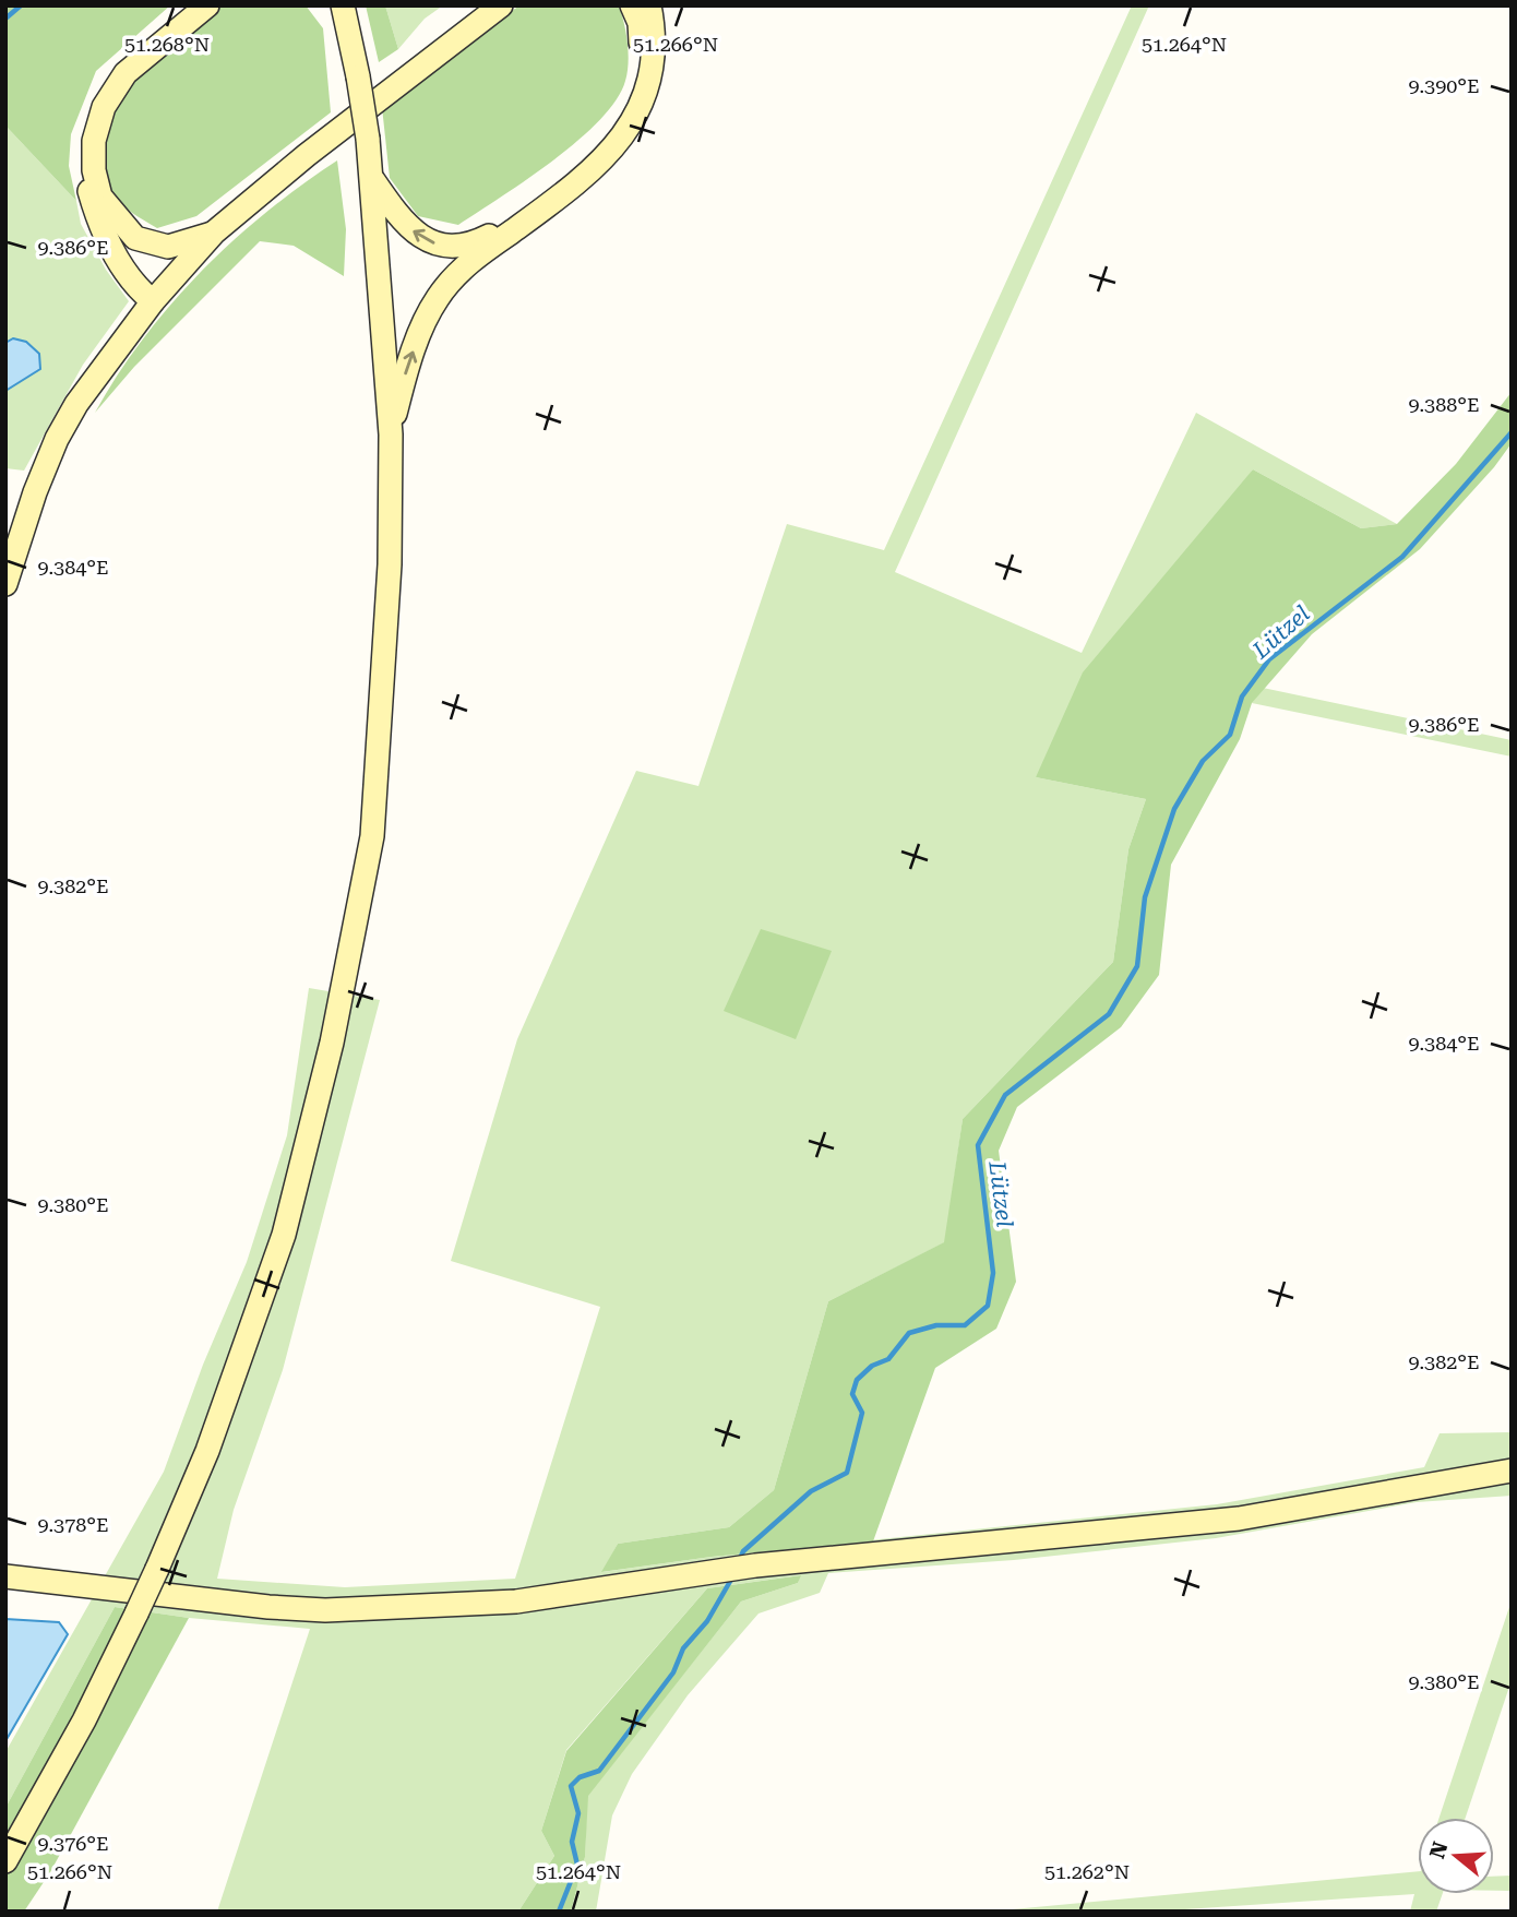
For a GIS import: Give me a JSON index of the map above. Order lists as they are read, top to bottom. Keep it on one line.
{"water":["Lützel"],"north":"left","coordinates":["51.268°N","51.266°N","51.264°N","9.390°E","9.386°E","9.388°E","9.384°E","9.382°E","9.380°E","9.378°E","9.376°E","51.262°N"]}
